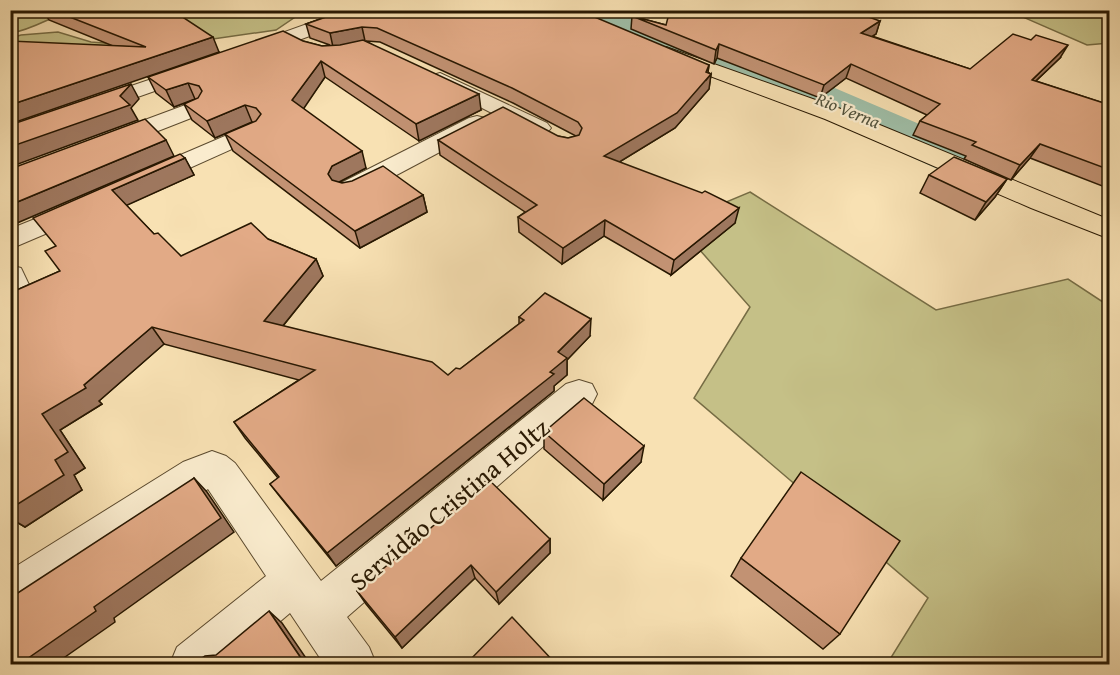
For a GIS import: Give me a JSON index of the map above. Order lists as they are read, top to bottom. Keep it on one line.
{"streets":{"street":["Servidão Cristina Holtz"]},"water":["Rio Verna"]}
